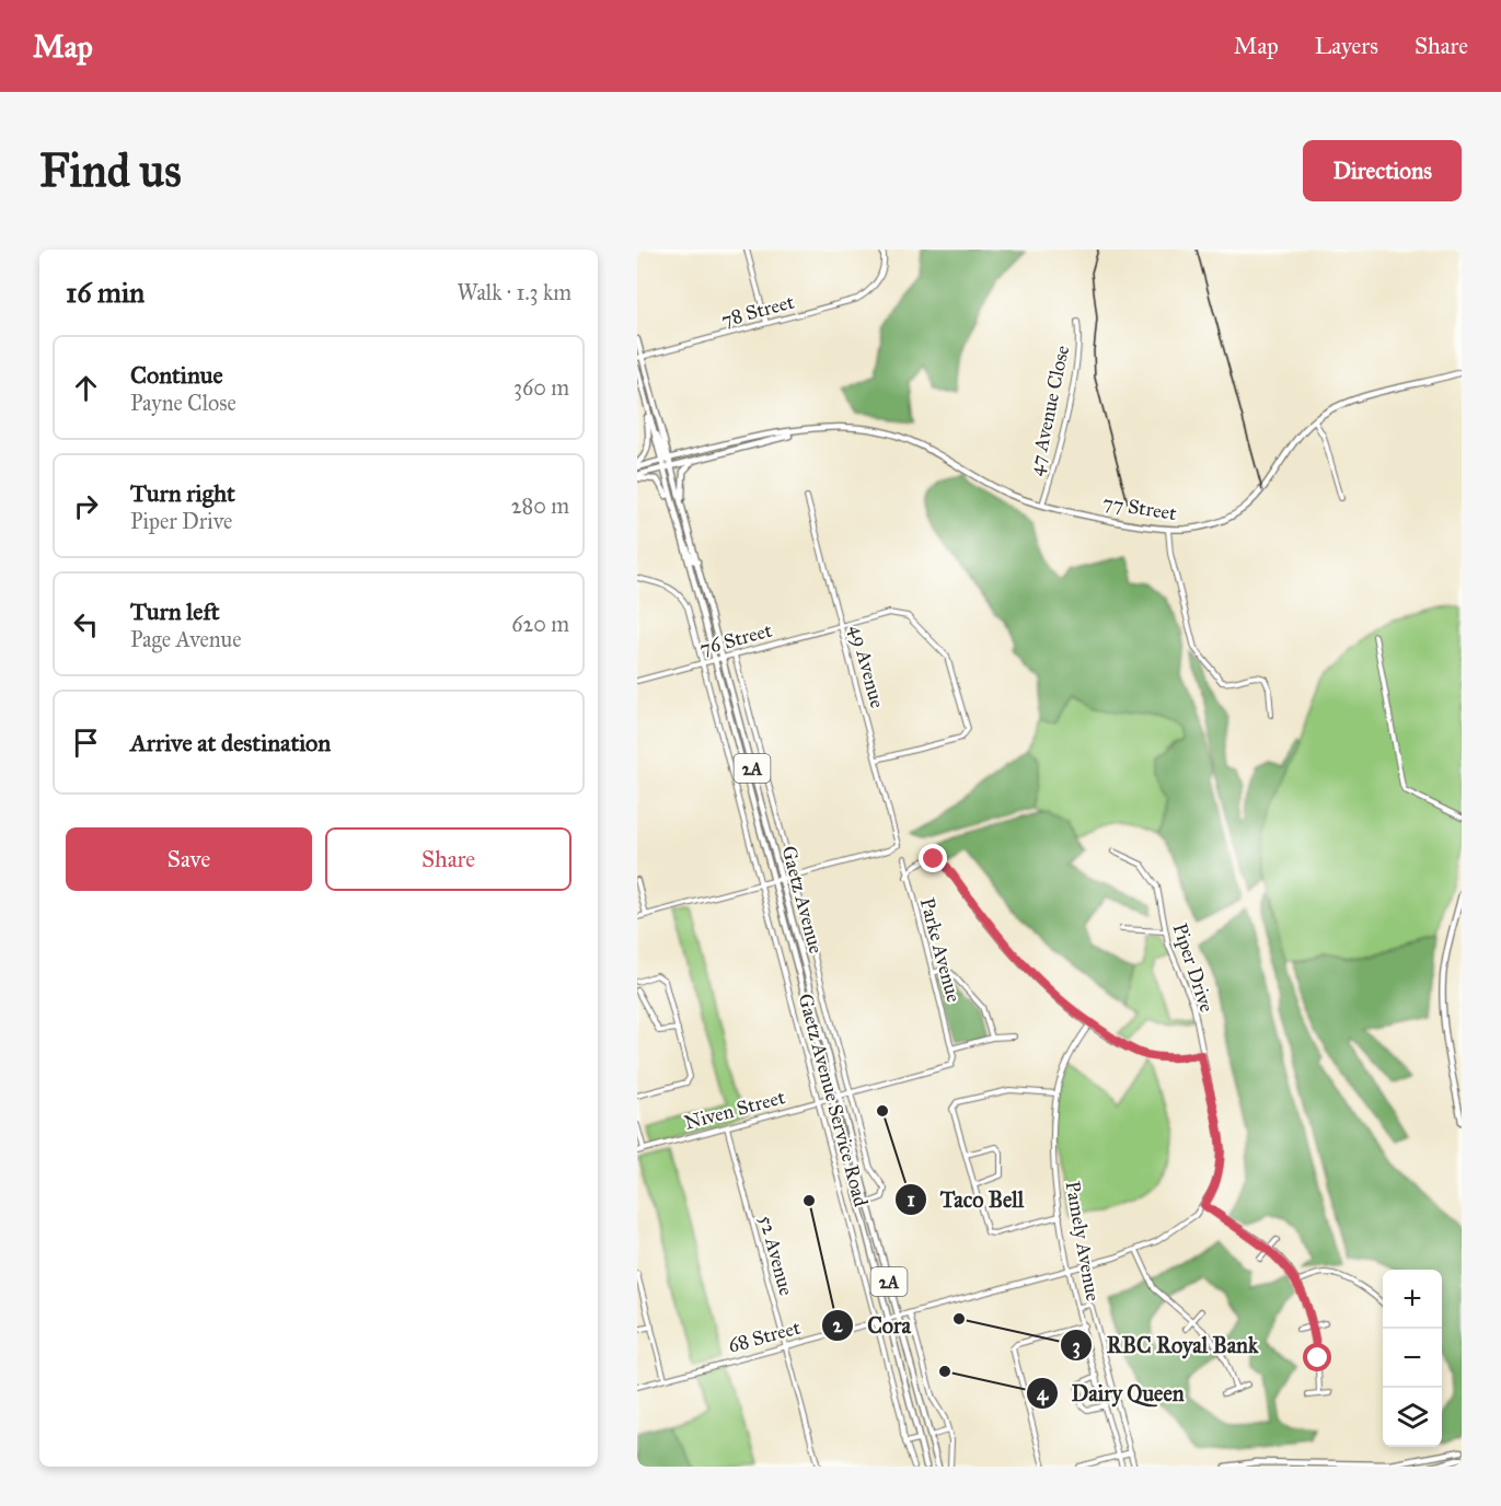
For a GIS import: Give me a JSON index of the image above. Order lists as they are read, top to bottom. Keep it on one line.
{"streets":{"main road":["77 Street","2A","Gaetz Avenue"],"street":["78 Street","47 Avenue Close","76 Street","49 Avenue","Parke Avenue","Piper Drive","Gaetz Avenue Service Road","Niven Street","Pamely Avenue","52 Avenue","68 Street"]},"crossings":[["78 Street","Gaetz Avenue"],["47 Avenue Close","77 Street"],["77 Street","Gaetz Avenue"],["76 Street","49 Avenue"],["76 Street","Gaetz Avenue"],["76 Street","Gaetz Avenue Service Road"],["49 Avenue","Gaetz Avenue Service Road"],["Gaetz Avenue","Piper Drive"],["Gaetz Avenue","Gaetz Avenue Service Road"],["Gaetz Avenue","Niven Street"],["Gaetz Avenue","68 Street"],["Parke Avenue","Niven Street"],["Piper Drive","Pamely Avenue"],["Piper Drive","68 Street"],["Gaetz Avenue Service Road","Niven Street"],["Gaetz Avenue Service Road","68 Street"],["Niven Street","52 Avenue"],["52 Avenue","68 Street"]],"places":["Taco Bell","Cora","RBC Royal Bank","Dairy Queen"],"page":{"header":"Map","nav":["Map","Layers","Share"],"buttons":["Directions",["Save","Share"]],"title":"Find us","heading":["16 min","Walk · 1.3 km"],"list":[["Continue","Payne Close","360 m"],["Turn right","Piper Drive","280 m"],["Turn left","Page Avenue","620 m"],"Arrive at destination"],"map_buttons":["+","−"]}}
